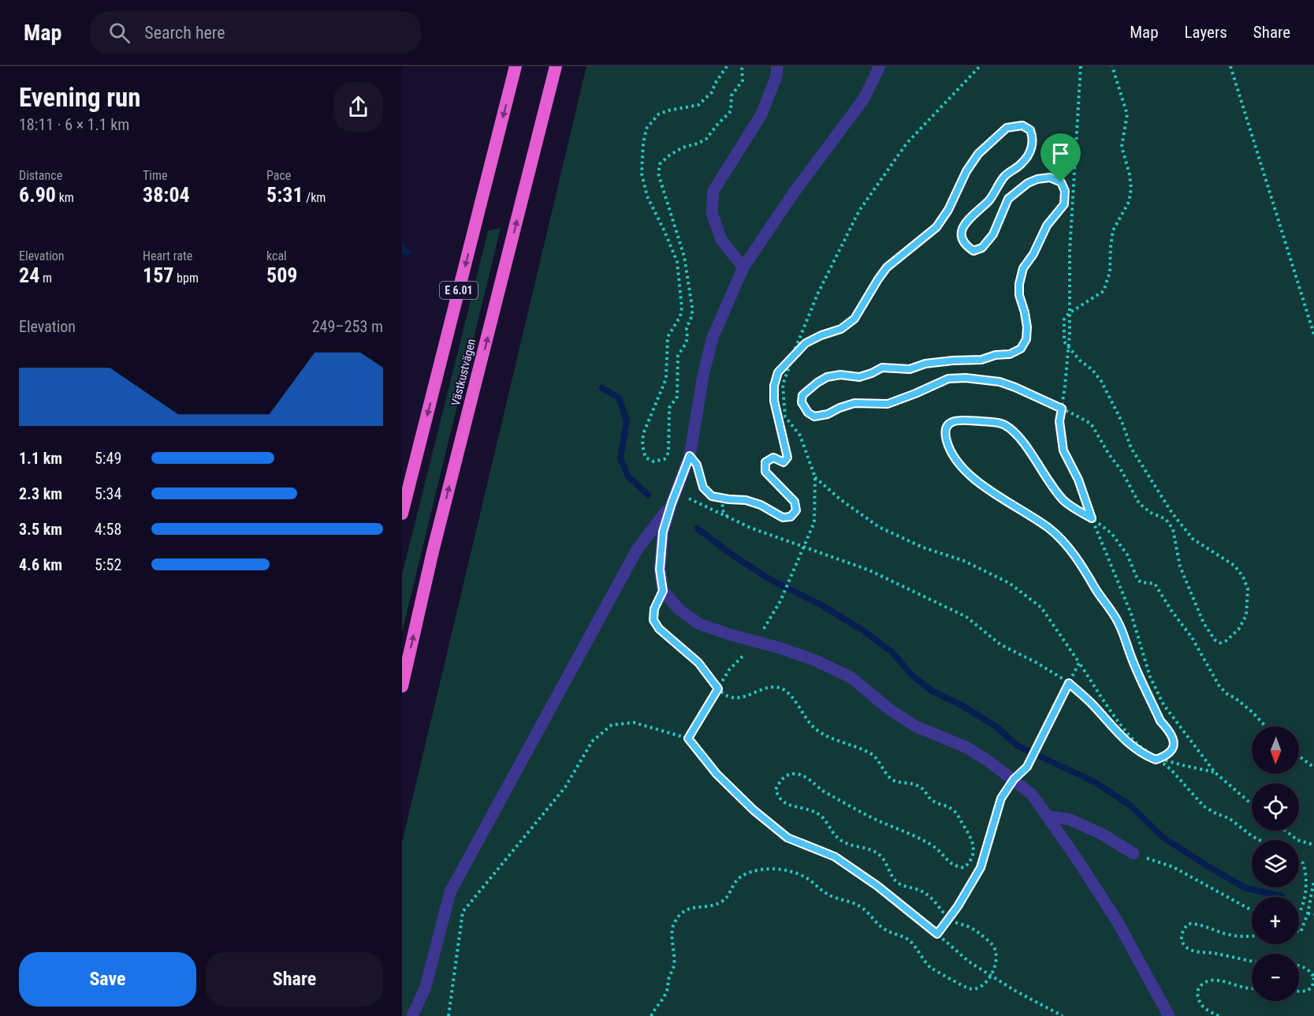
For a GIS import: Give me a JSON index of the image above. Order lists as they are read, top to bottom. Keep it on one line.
{"streets":{"highway":["E 6.01","Västkustvägen"]},"north":"bottom","page":{"header":"Map","search":"Search here","nav":["Map","Layers","Share"],"heading":["Evening run","18:11 · 6 × 1.1 km"],"stats":[["Distance","6.90 km"],["Time","38:04"],["Pace","5:31 /km"],["Elevation","24 m"],["Heart rate","157 bpm"],["kcal","509"]],"chart":["Elevation","249–253 m"],"list":[{"name":"1.1 km","note":"5:49"},{"name":"2.3 km","note":"5:34"},{"name":"3.5 km","note":"4:58"},{"name":"4.6 km","note":"5:52"}],"map_buttons":["+","−"],"buttons":["Save","Share"]}}
